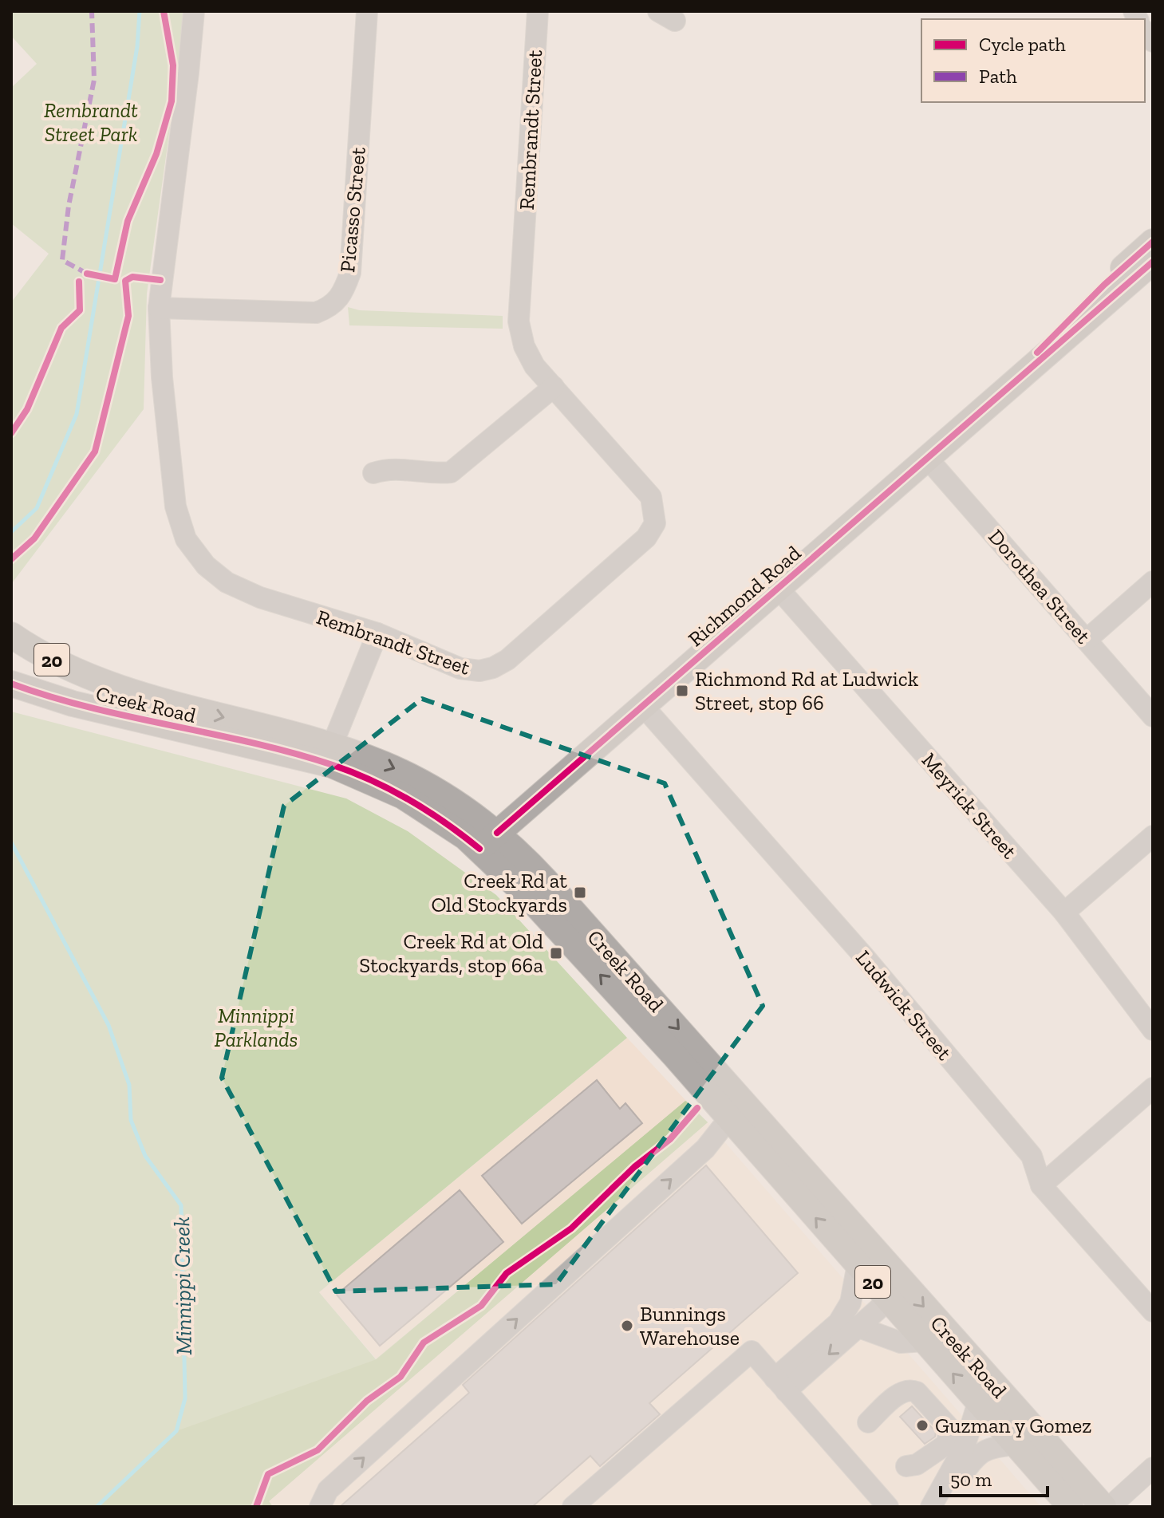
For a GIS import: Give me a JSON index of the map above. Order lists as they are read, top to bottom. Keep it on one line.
{"streets":{"main road":["Richmond Road","20","Creek Road"],"street":["Rembrandt Street","Picasso Street","Dorothea Street","Meyrick Street","Ludwick Street"]},"crossings":[["Rembrandt Street","Picasso Street"],["Dorothea Street","Richmond Road"],["Richmond Road","Creek Road"],["Richmond Road","Meyrick Street"],["Richmond Road","Ludwick Street"]],"water":["Minnippi Creek"],"parks":["Rembrandt Street Park","Minnippi Parklands"],"places":{"transit":["Richmond Rd at Ludwick Street, stop 66","Creek Rd at Old Stockyards","Creek Rd at Old Stockyards, stop 66a"],"other":["Bunnings Warehouse","Guzman y Gomez"]},"legend":["Cycle path","Path"],"scale_bar":"50 m"}
